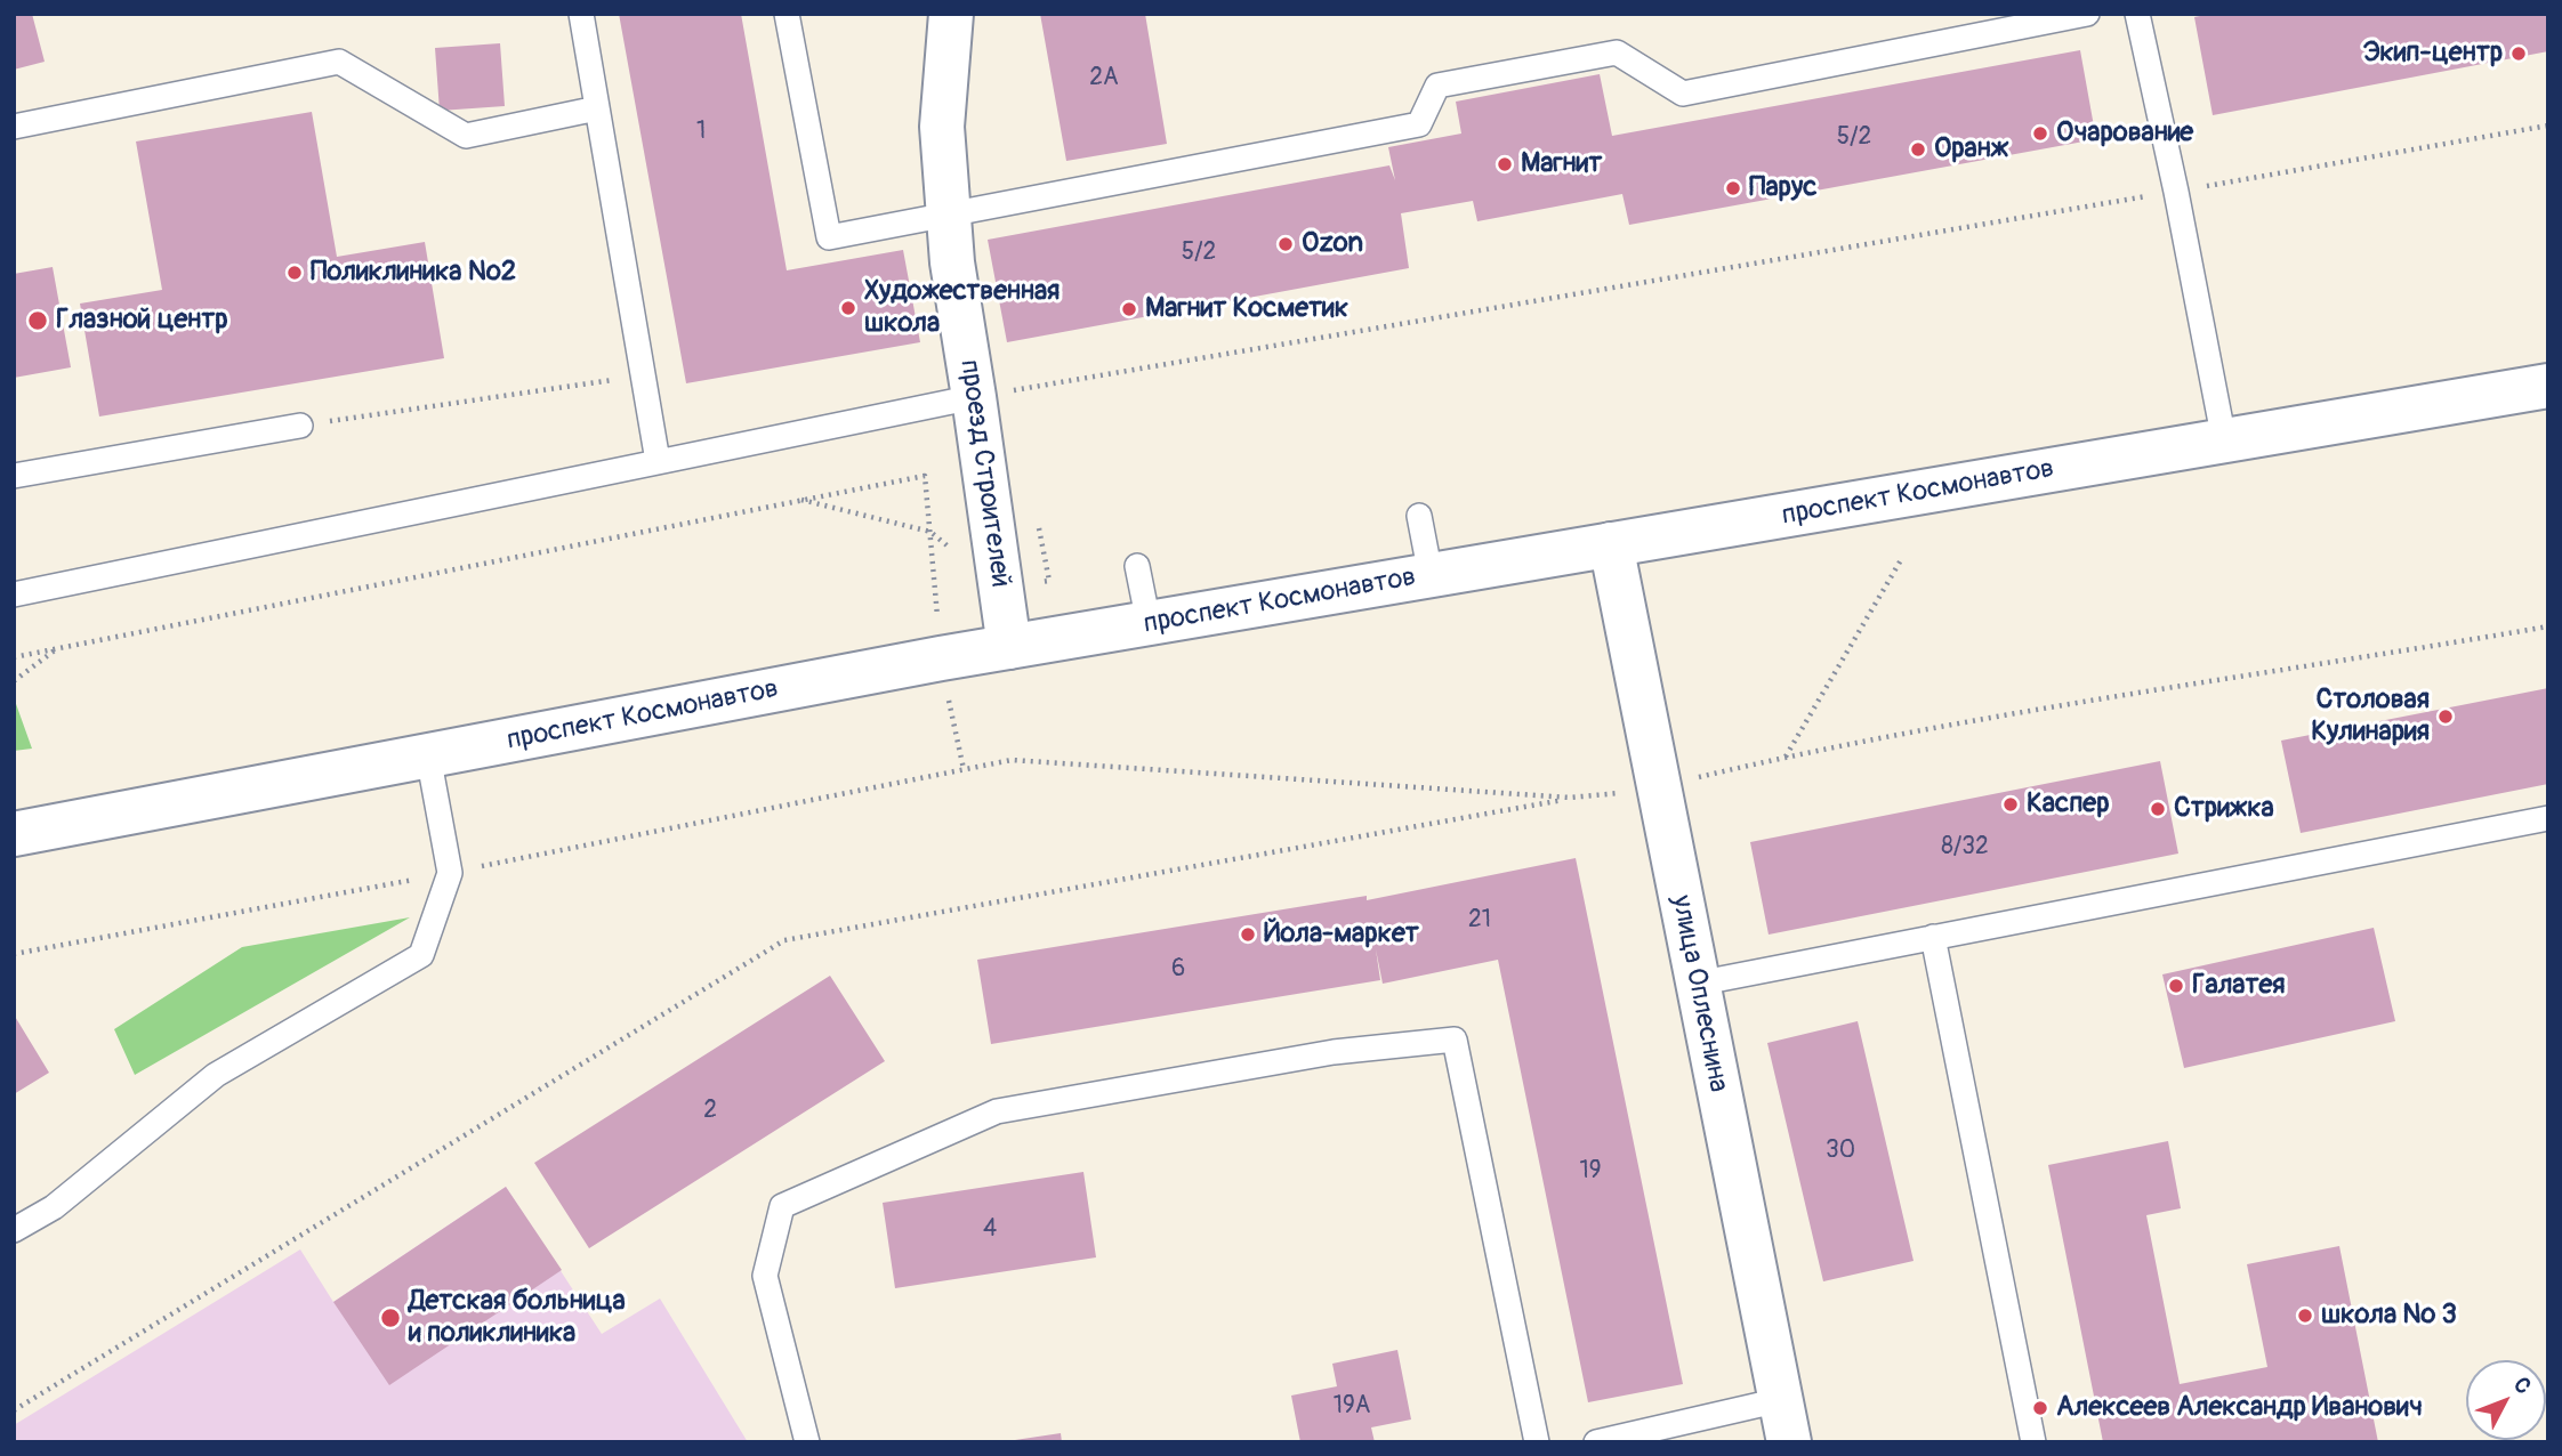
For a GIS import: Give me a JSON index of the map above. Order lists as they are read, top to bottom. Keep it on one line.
{"streets":{"main road":["проезд Строителей","проспект Космонавтов","улица Оплеснина"]},"crossings":[["проезд Строителей","проспект Космонавтов"],["проспект Космонавтов","улица Оплеснина"]],"places":["Экип-центр","Очарование","Оранж","Магнит","Парус","Ozon","Поликлиника №2","Художественная школа","Магнит Косметик","Глазной центр","Столовая Кулинария","Каспер","Стрижка","Йола-маркет","Галатея","школа № 3","Детская больница и поликлиника","Алексеев Александр Иванович"],"house_numbers":["2А","1","5/2","5/2","8/32","21","6","2","30","19","4","19А"],"north":"top right"}
